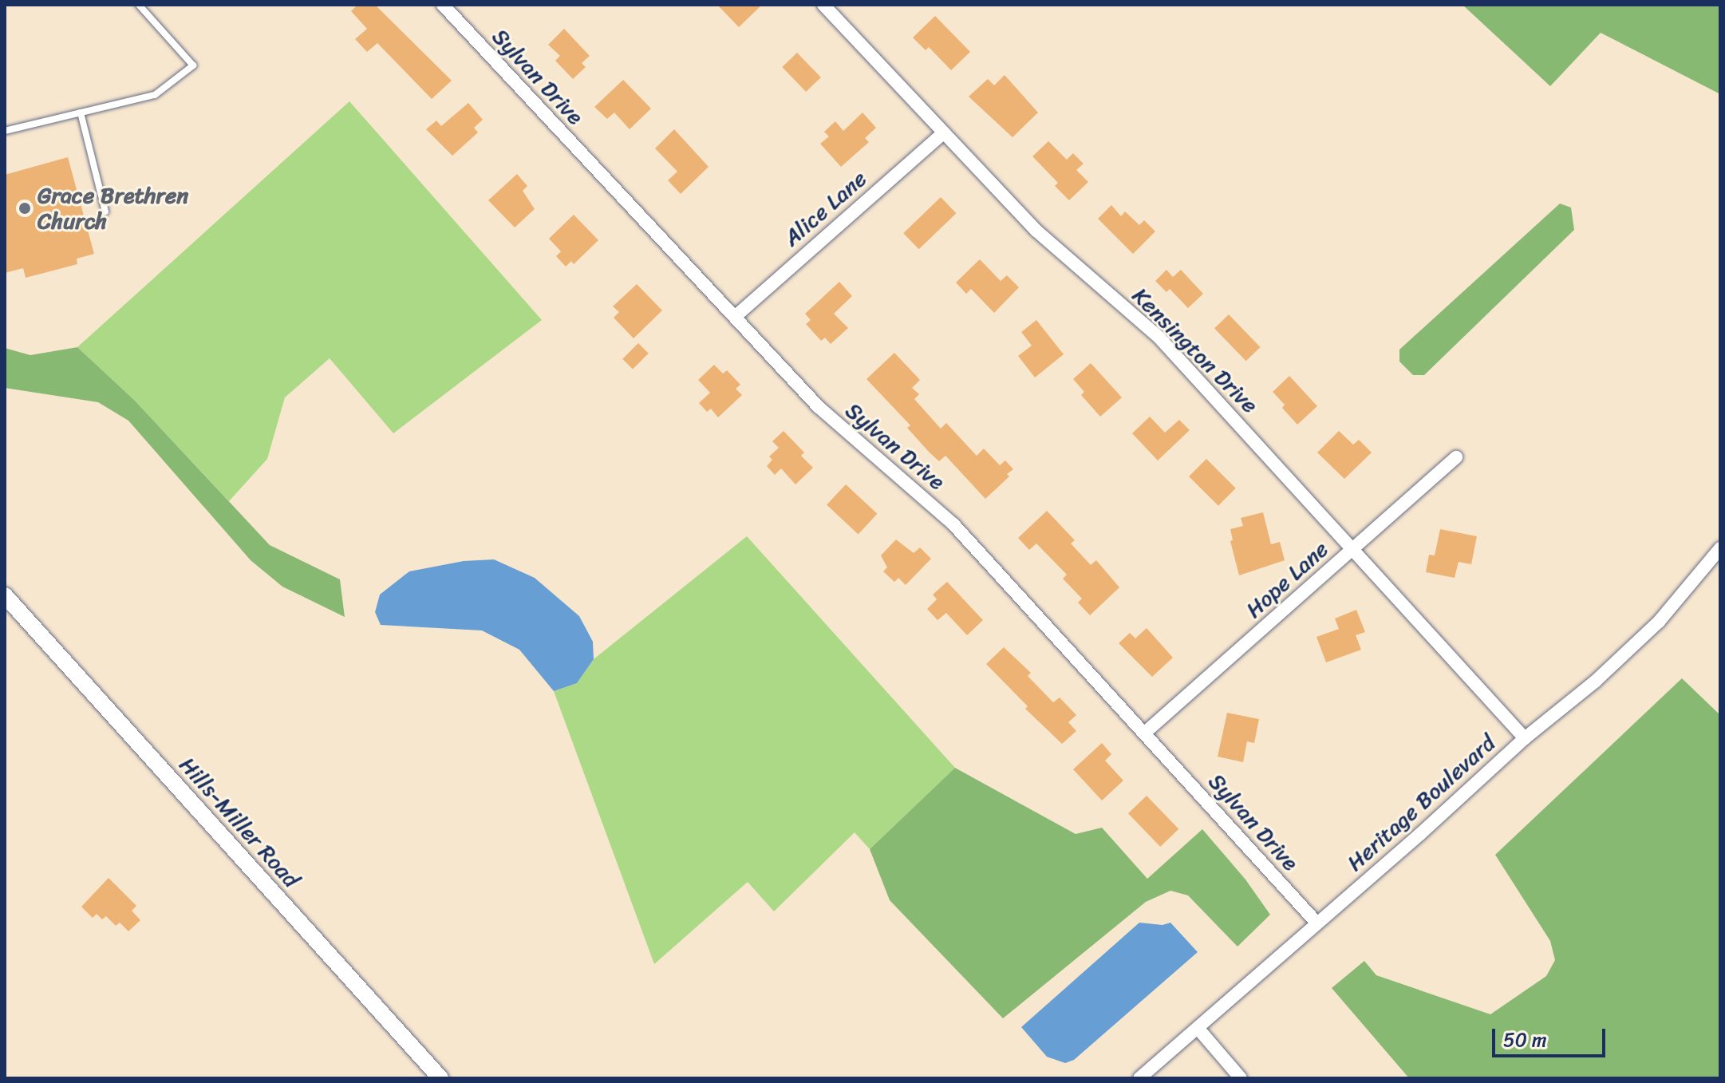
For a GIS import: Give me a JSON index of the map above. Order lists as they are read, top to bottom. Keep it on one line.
{"streets":{"street":["Sylvan Drive","Alice Lane","Kensington Drive","Hope Lane","Heritage Boulevard","Hills-Miller Road"]},"crossings":[["Sylvan Drive","Alice Lane"],["Sylvan Drive","Hope Lane"],["Sylvan Drive","Heritage Boulevard"],["Alice Lane","Kensington Drive"],["Kensington Drive","Hope Lane"],["Kensington Drive","Heritage Boulevard"]],"places":["Grace Brethren Church"],"scale_bar":"50 m"}
